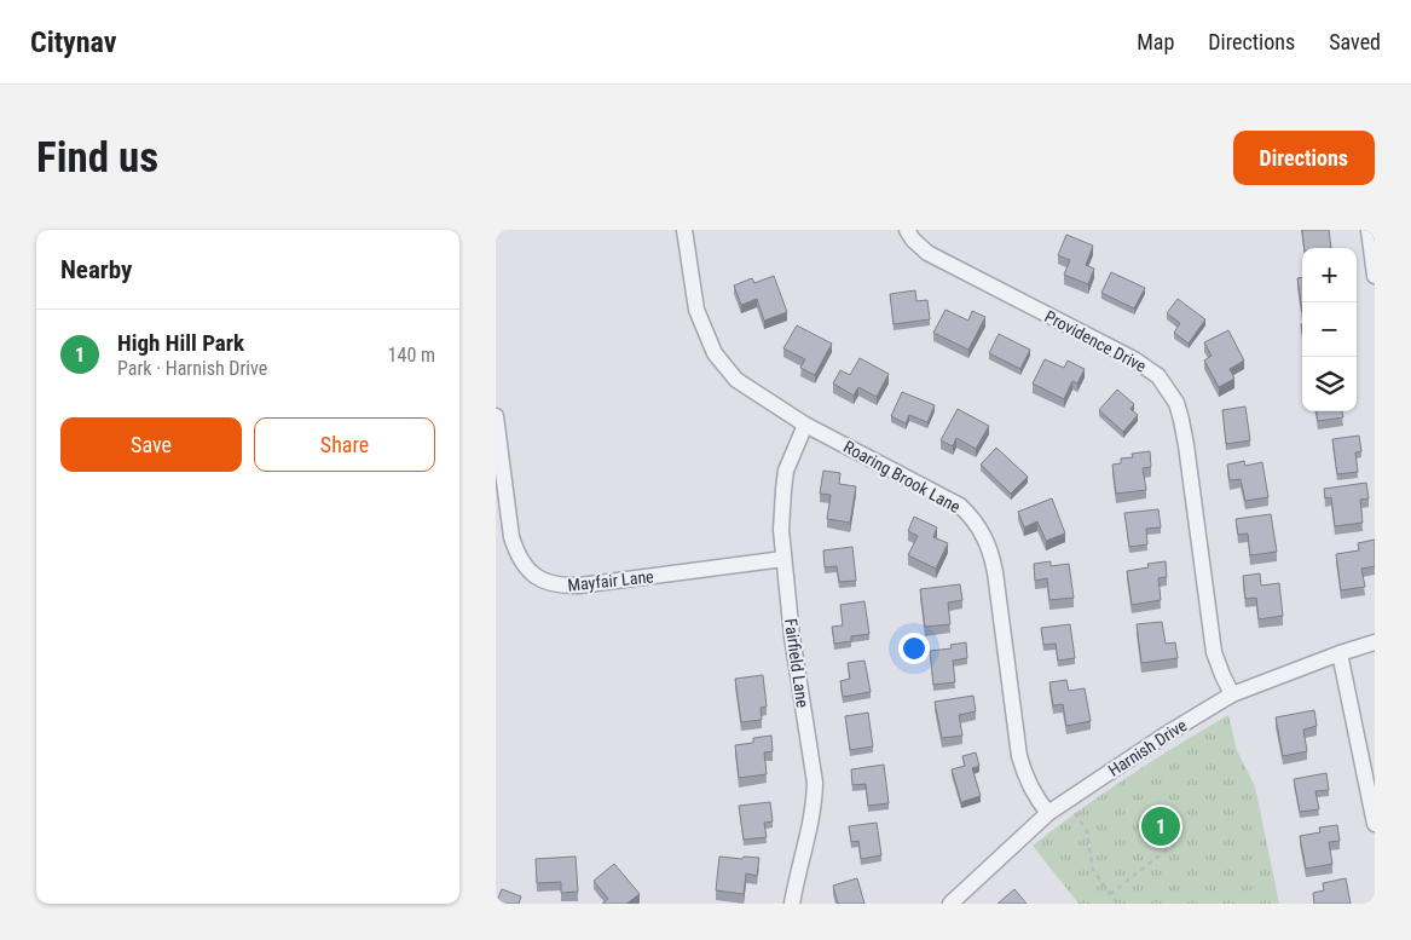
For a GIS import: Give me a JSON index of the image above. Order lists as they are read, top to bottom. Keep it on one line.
{"streets":{"street":["Providence Drive","Roaring Brook Lane","Mayfair Lane","Fairfield Lane","Harnish Drive"]},"crossings":[["Providence Drive","Harnish Drive"],["Roaring Brook Lane","Fairfield Lane"],["Roaring Brook Lane","Harnish Drive"],["Mayfair Lane","Fairfield Lane"]],"page":{"header":"Citynav","nav":["Map","Directions","Saved"],"buttons":["Directions",["Save","Share"]],"title":"Find us","heading":"Nearby","map_buttons":["+","−"],"list":[{"mark":"1","name":"High Hill Park","note":"Park · Harnish Drive","value":"140 m"}],"pins":"1"}}
